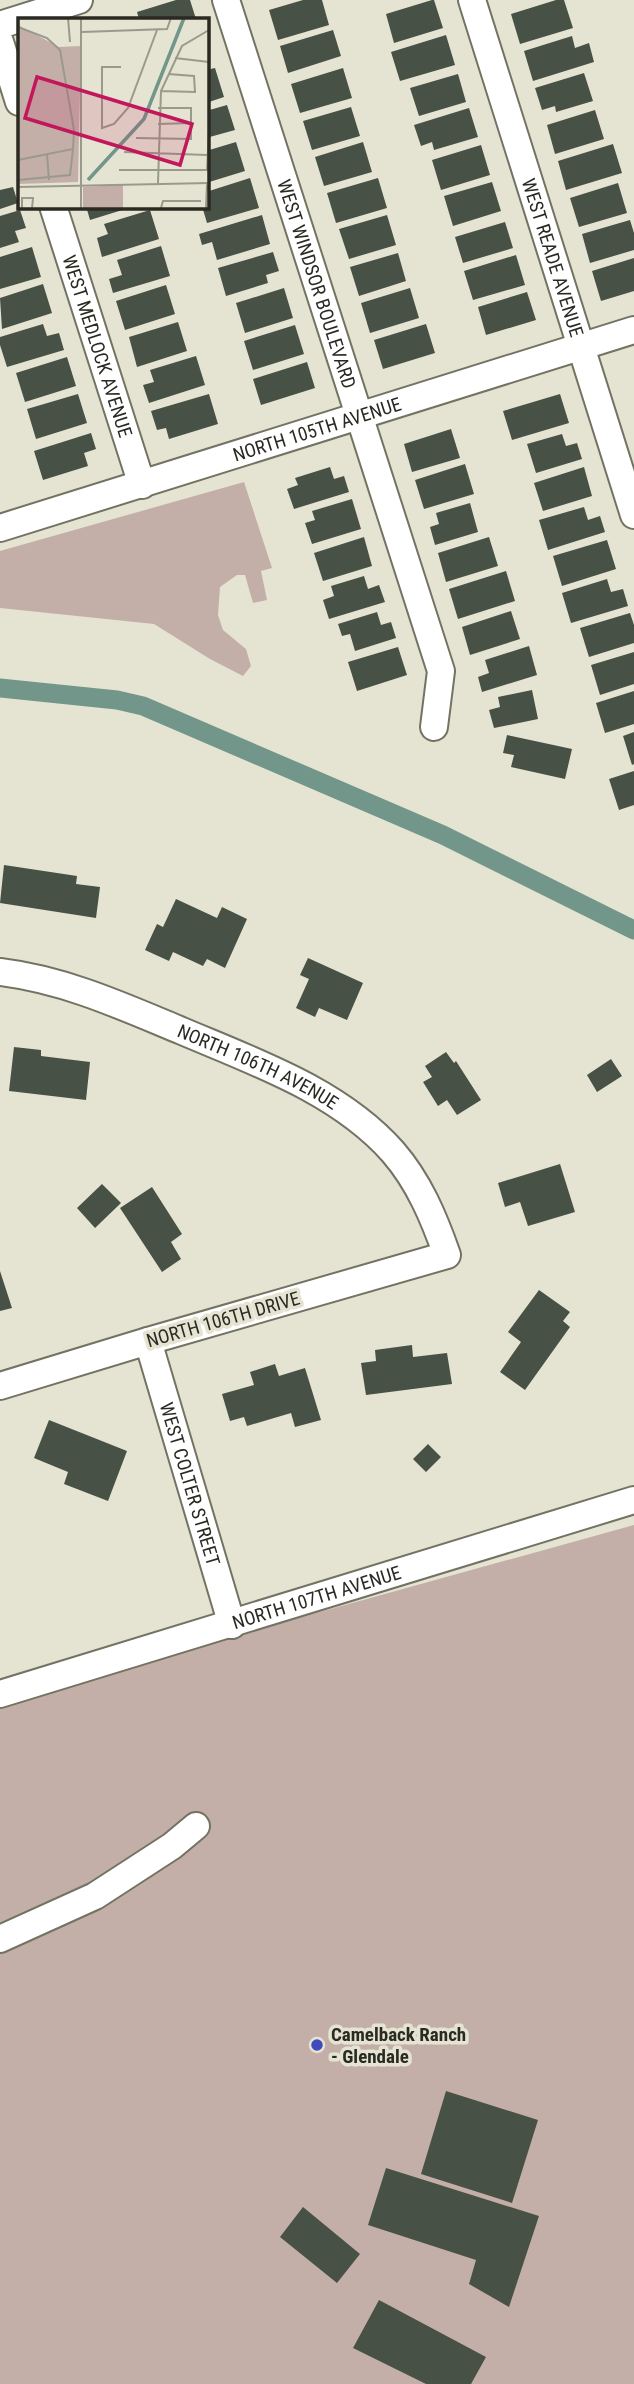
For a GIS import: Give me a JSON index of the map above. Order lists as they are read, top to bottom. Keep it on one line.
{"streets":{"street":["WEST READE AVENUE","WEST WINDSOR BOULEVARD","WEST MEDLOCK AVENUE","NORTH 105TH AVENUE","NORTH 106TH AVENUE","NORTH 106TH DRIVE","WEST COLTER STREET","NORTH 107TH AVENUE"]},"crossings":[["WEST READE AVENUE","NORTH 105TH AVENUE"],["WEST WINDSOR BOULEVARD","NORTH 105TH AVENUE"],["WEST MEDLOCK AVENUE","NORTH 105TH AVENUE"],["NORTH 106TH AVENUE","NORTH 106TH DRIVE"],["NORTH 106TH DRIVE","WEST COLTER STREET"],["WEST COLTER STREET","NORTH 107TH AVENUE"]],"places":["Camelback Ranch - Glendale"]}
